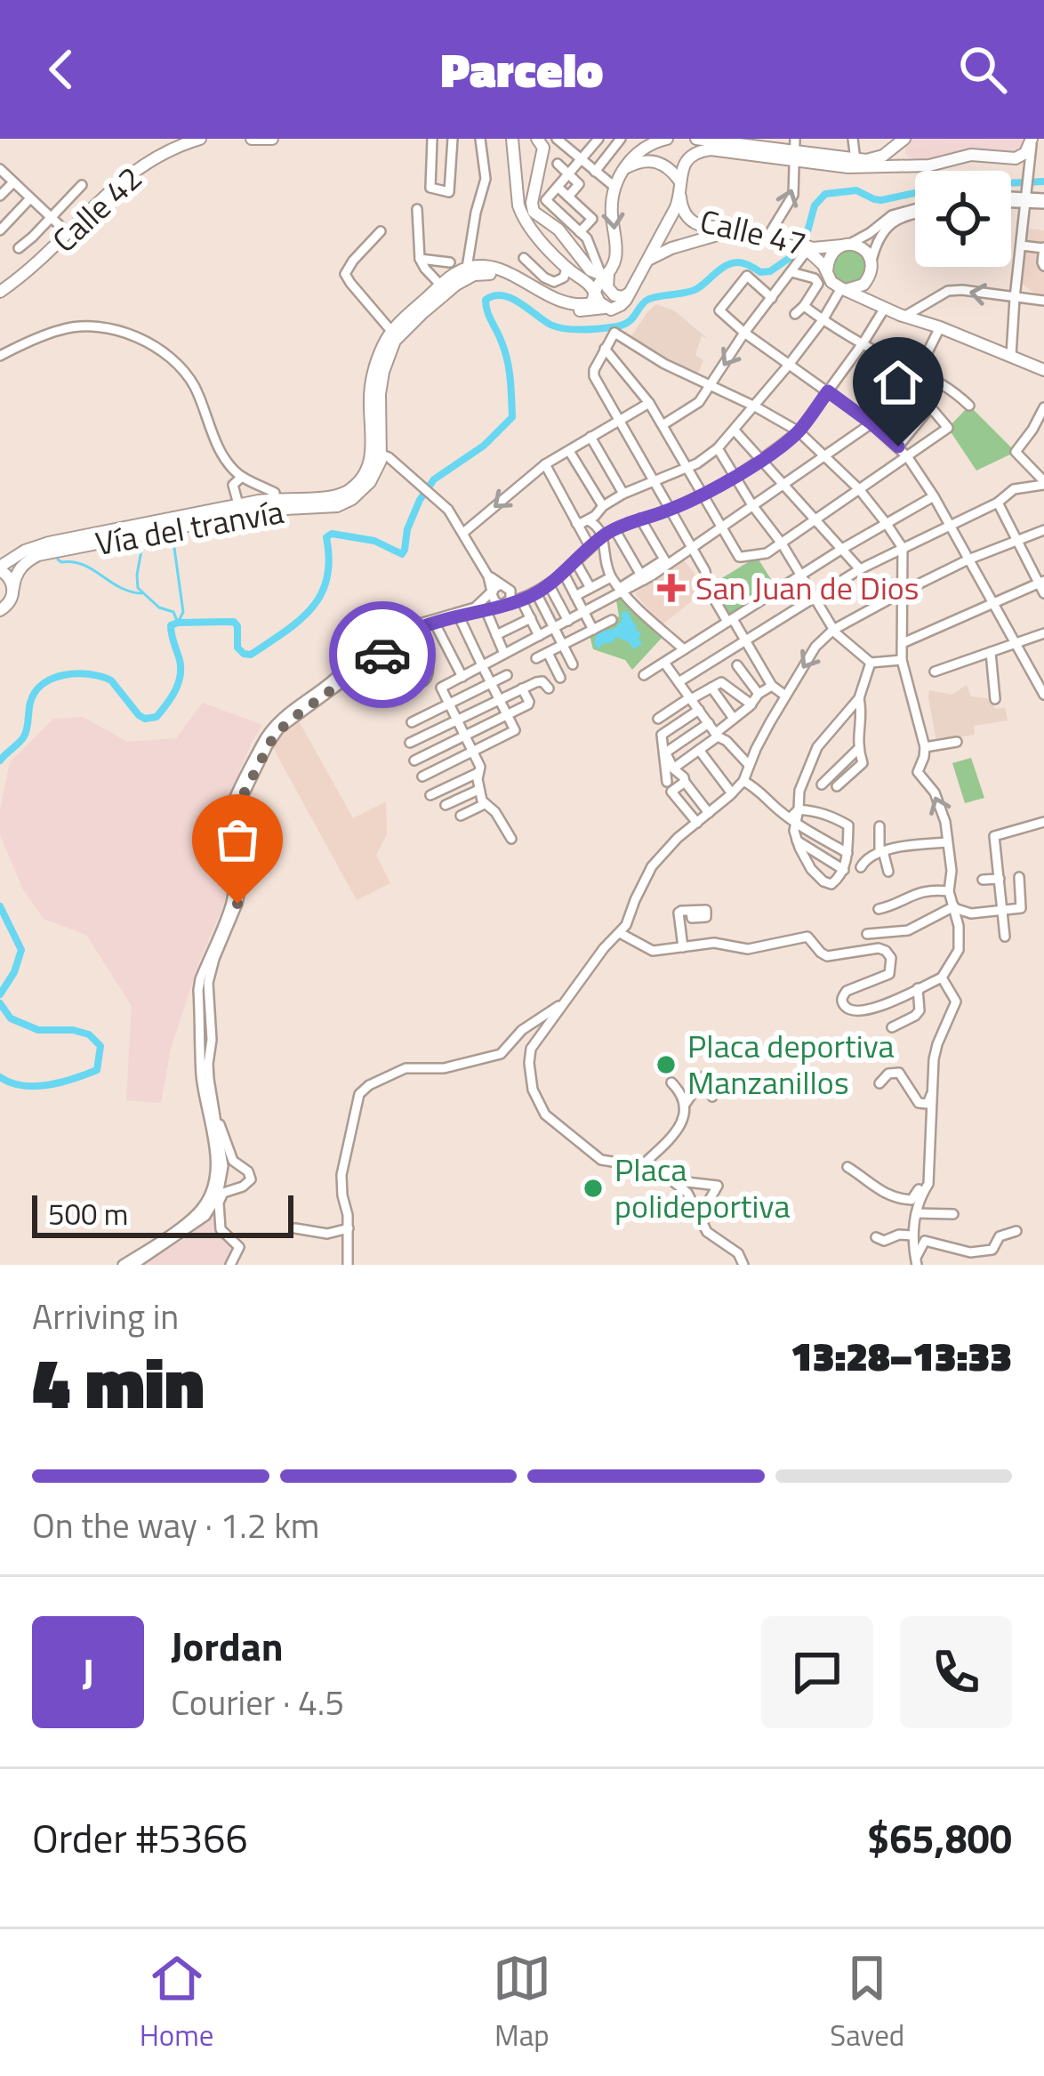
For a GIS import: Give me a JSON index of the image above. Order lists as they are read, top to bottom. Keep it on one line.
{"streets":{"main road":["Calle 42","Calle 47","Vía del tranvía"]},"places":{"health":["San Juan de Dios"],"other":["Placa deportiva Manzanillos","Placa polideportiva"]},"scale_bar":"500 m","page":{"header":"Parcelo","scale":"500 m","heading":["4 min","Arriving in","13:28–13:33"],"panel":["Jordan","Courier · 4.5","Order #5366","$65,800"],"bar":"On the way · 1.2 km","round":"J","tabs":["Home","Map","Saved"]}}
